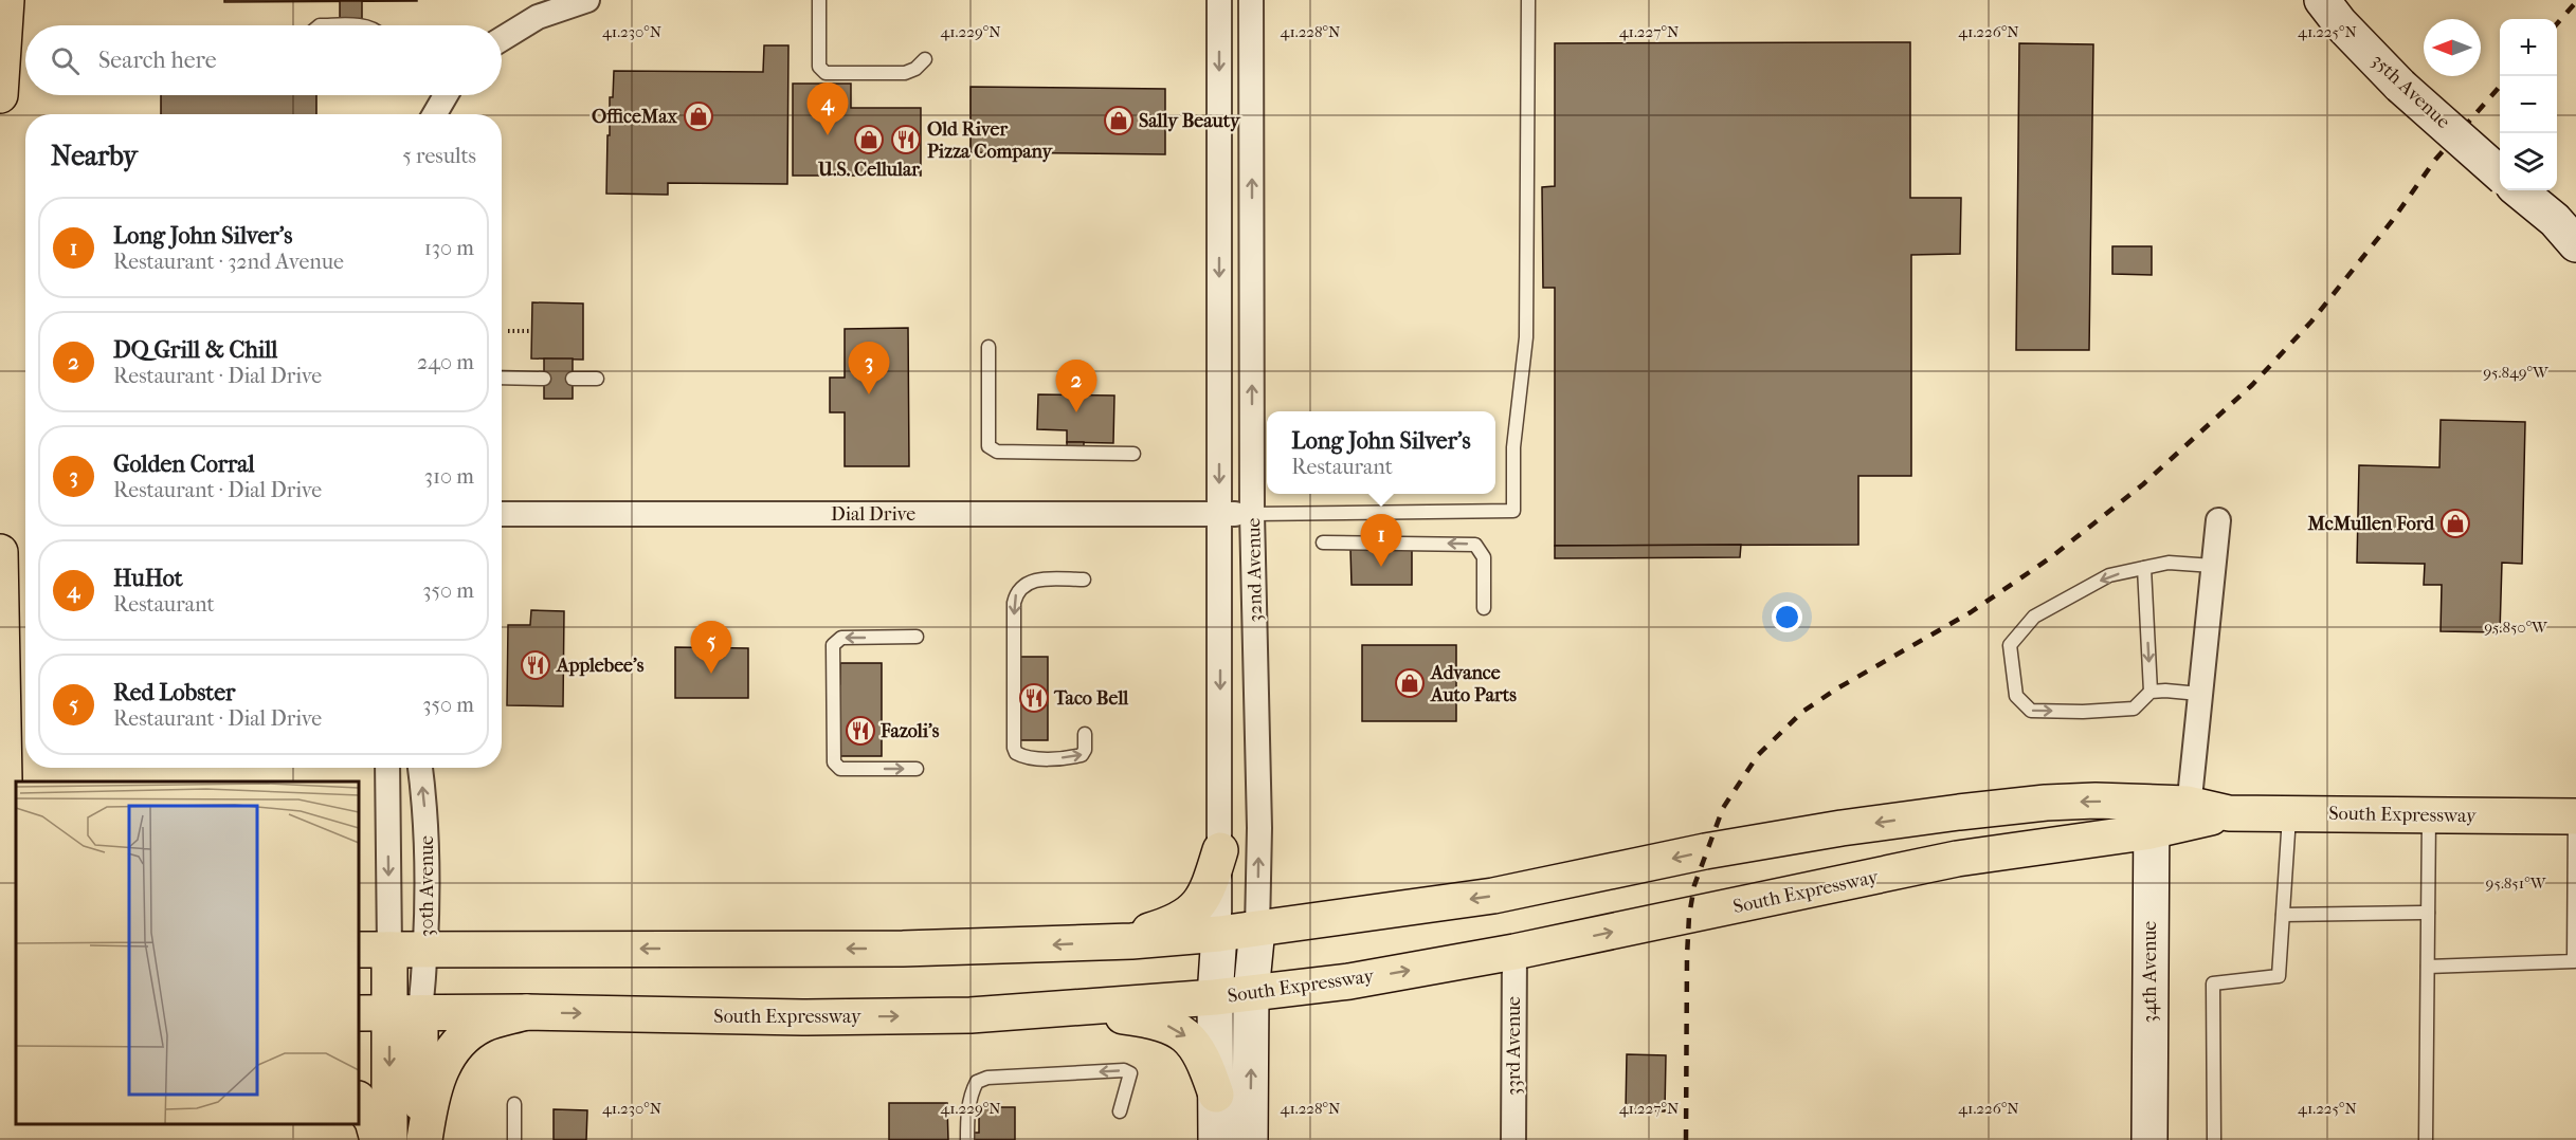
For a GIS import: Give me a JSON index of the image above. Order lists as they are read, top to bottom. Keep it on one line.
{"streets":{"main road":["South Expressway"],"street":["35th Avenue","Dial Drive","32nd Avenue","30th Avenue","34th Avenue","33rd Avenue"]},"crossings":[["Dial Drive","32nd Avenue"],["32nd Avenue","South Expressway"],["South Expressway","30th Avenue"],["South Expressway","34th Avenue"],["South Expressway","33rd Avenue"]],"places":{"shop":["OfficeMax","Sally Beauty","U.S. Cellular","McMullen Ford","Advance Auto Parts"],"restaurant":["Old River Pizza Company","Applebee's","Taco Bell","Fazoli's"]},"north":"left","page":{"map_buttons":["+","−"],"search":"Search here","pins":["4","3","2","1","5"],"heading":["Nearby","5 results"],"list":[{"mark":"1","name":"Long John Silver's","note":"Restaurant · 32nd Avenue","value":"130 m"},{"mark":"2","name":"DQ Grill & Chill","note":"Restaurant · Dial Drive","value":"240 m"},{"mark":"3","name":"Golden Corral","note":"Restaurant · Dial Drive","value":"310 m"},{"mark":"4","name":"HuHot","note":"Restaurant","value":"350 m"},{"mark":"5","name":"Red Lobster","note":"Restaurant · Dial Drive","value":"350 m"}],"popup":["Long John Silver's","Restaurant"]},"coordinates":["41.230°N","41.229°N","41.228°N","41.227°N","41.226°N","41.225°N","95.849°W","95.850°W","95.851°W"]}
